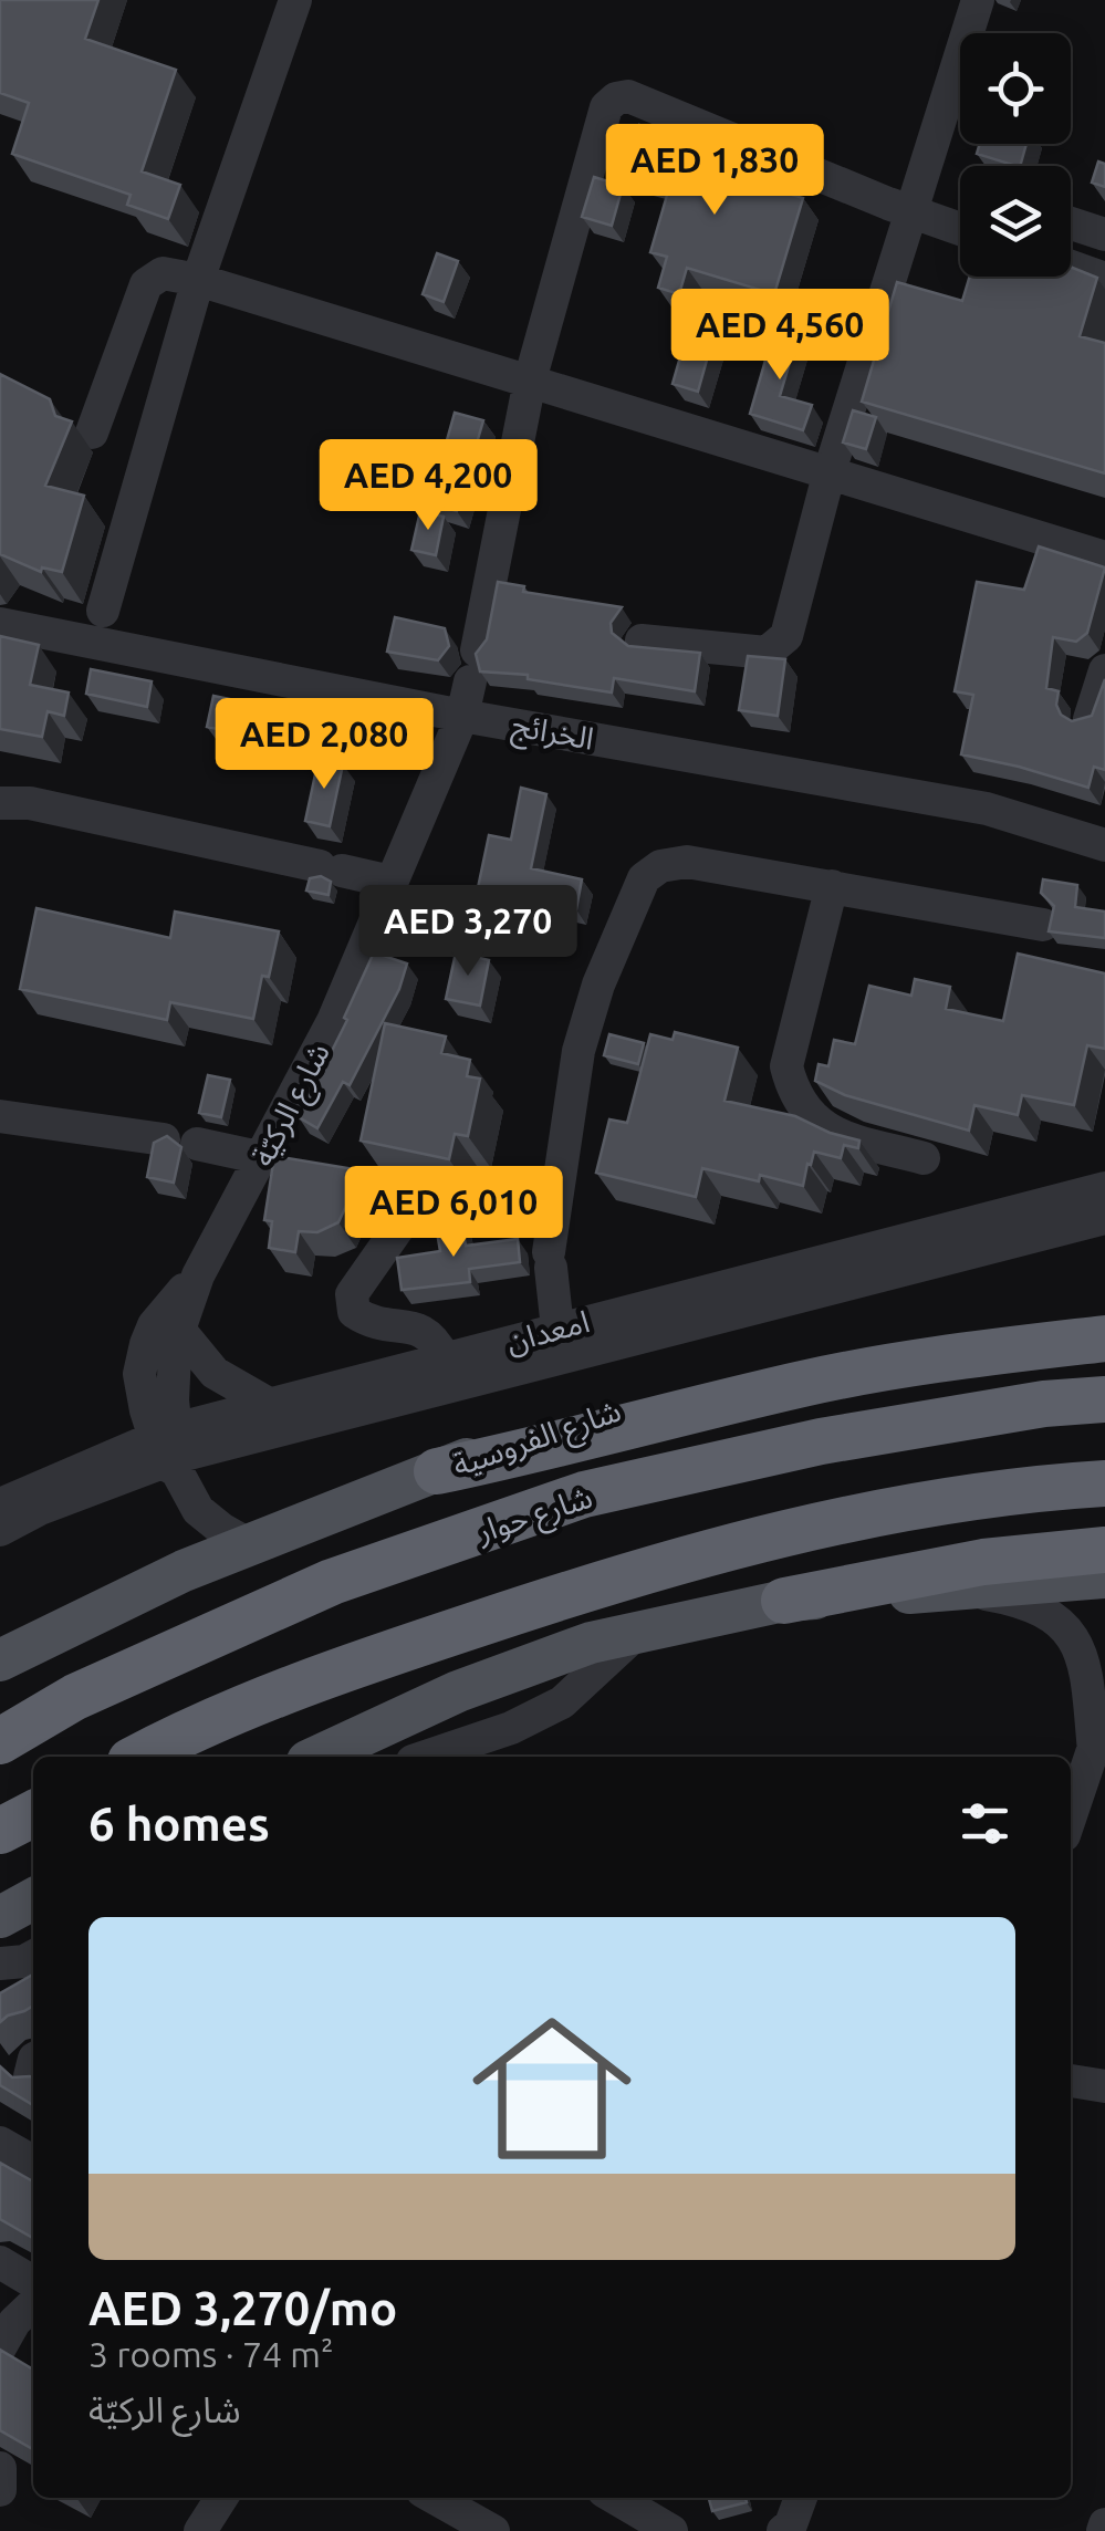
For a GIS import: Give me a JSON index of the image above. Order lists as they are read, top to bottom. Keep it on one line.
{"streets":{"highway":["شارع حوار"],"main road":["شارع الفروسية"],"street":["الخرائج","شارع الركيّة","امعدان"]},"crossings":[["الخرائج","شارع الركيّة"],["شارع الركيّة","امعدان"],["شارع الركيّة","شارع الفروسية"]],"page":{"price":["AED 1,830","AED 4,560","AED 4,200","AED 2,080","AED 3,270","AED 6,010"],"heading":"6 homes","list":[{"name":"AED 3,270/mo","note":"3 rooms · 74 m² · شارع الركيّة"}]}}
